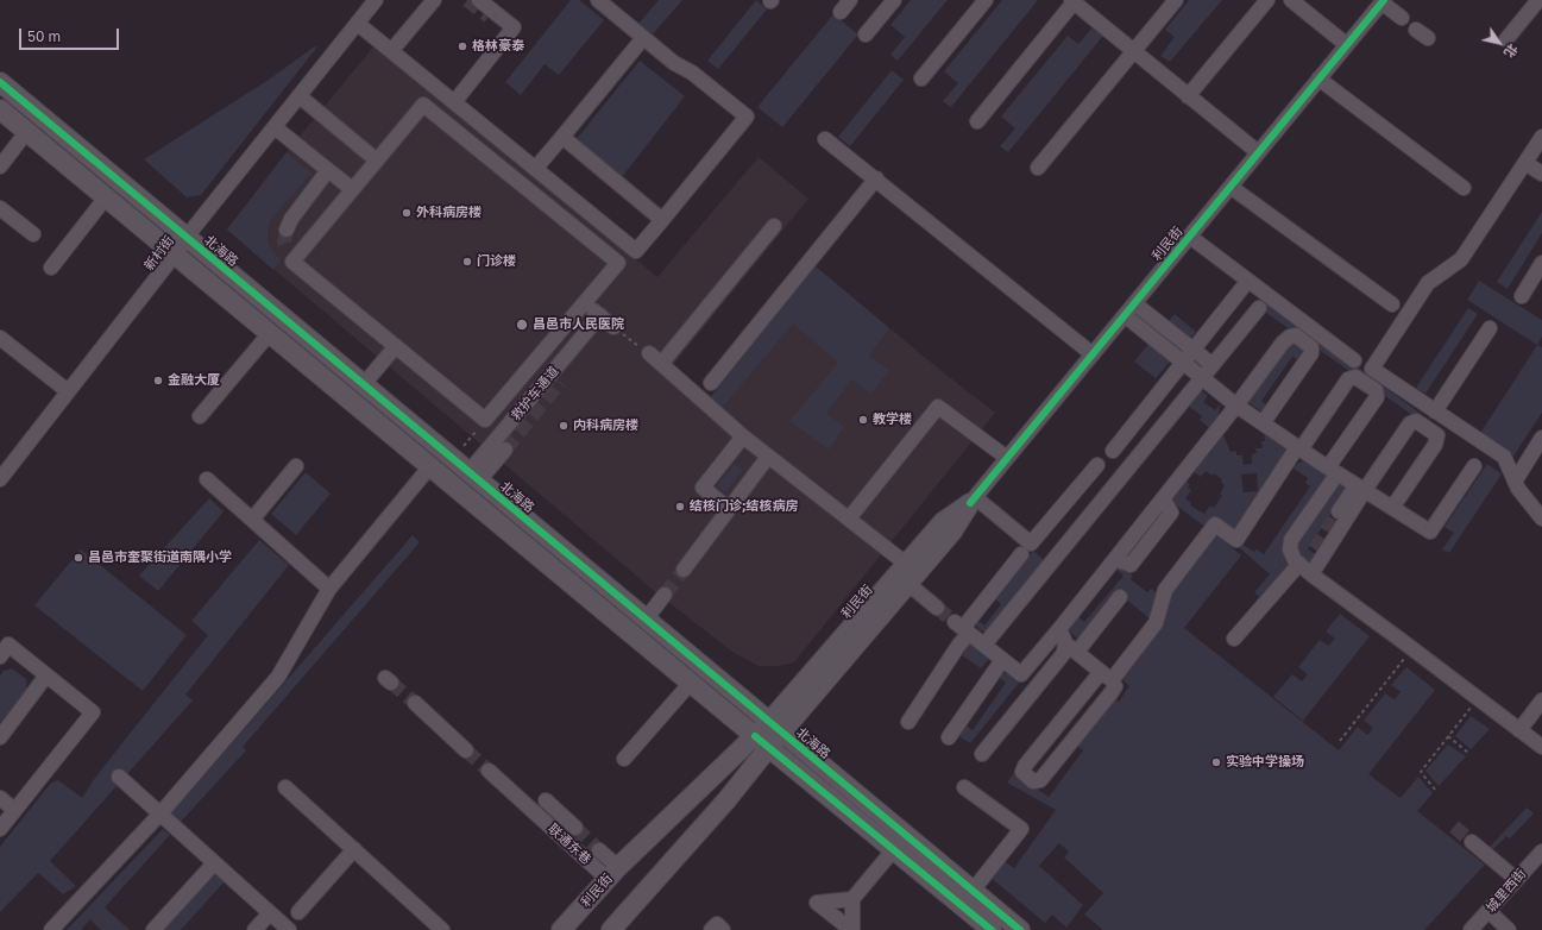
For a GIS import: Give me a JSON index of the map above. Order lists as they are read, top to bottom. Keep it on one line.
{"streets":{"main road":["利民街","北海路"],"street":["新村街","救护车通道","联通东巷","城里西街"]},"crossings":[["利民街","北海路"],["利民街","联通东巷"],["北海路","新村街"],["北海路","救护车通道"]],"places":["格林豪泰","外科病房楼","门诊楼","昌邑市人民医院","金融大厦","教学楼","内科病房楼","结核门诊;结核病房","昌邑市奎聚街道南隅小学","实验中学操场"],"scale_bar":"50 m","north":"bottom right"}
